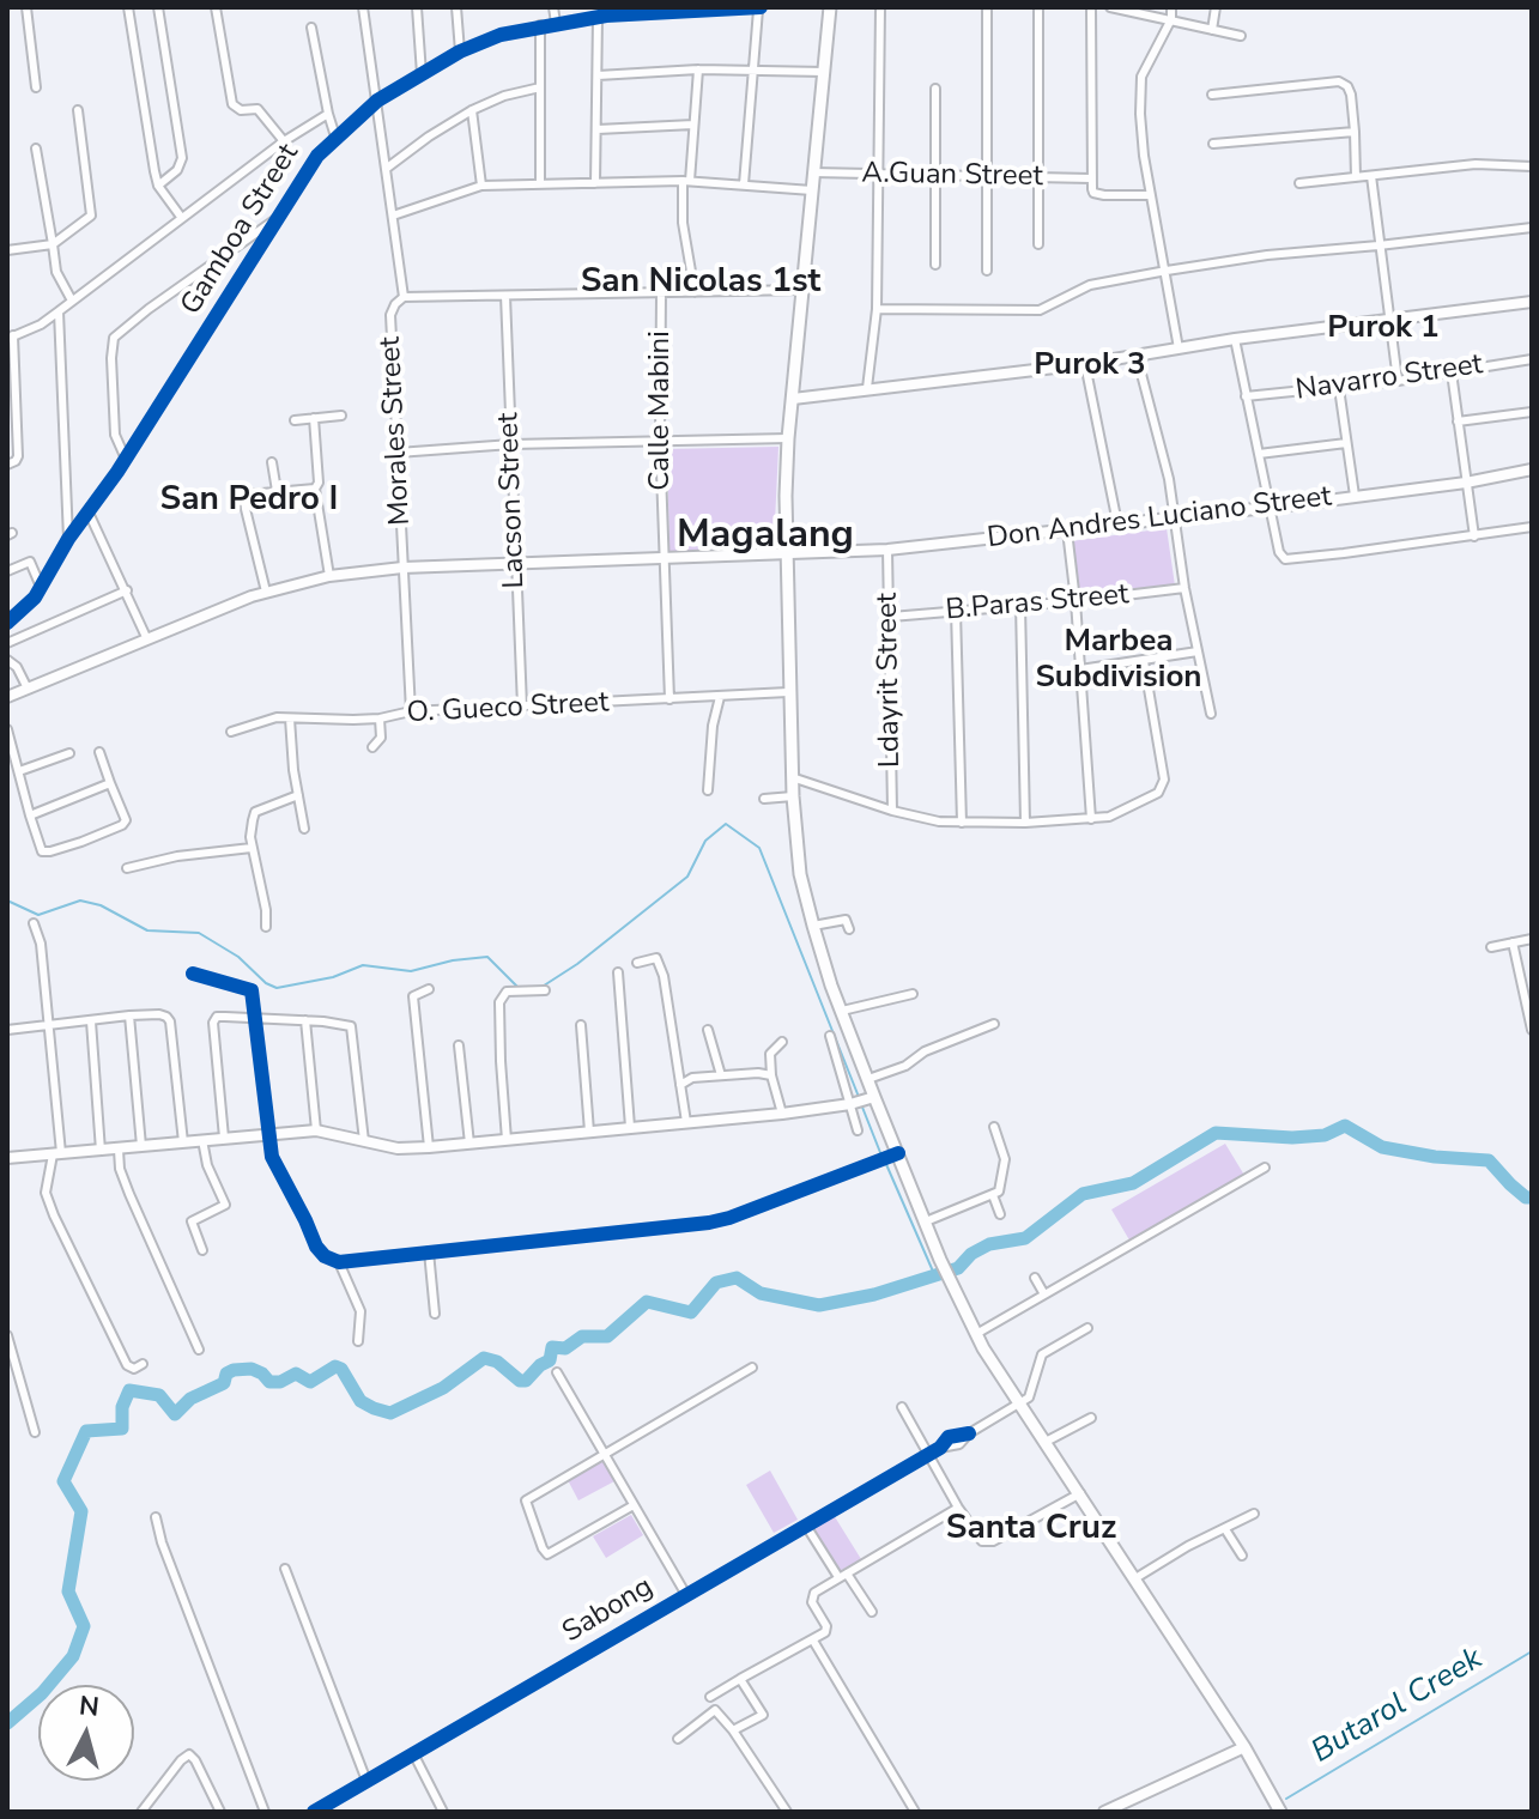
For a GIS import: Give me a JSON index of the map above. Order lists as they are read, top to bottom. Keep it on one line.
{"streets":{"street":["A.Guan Street","Gamboa Street","Navarro Street","Calle Mabini","Morales Street","Lacson Street","Don Andres Luciano Street","B.Paras Street","Ldayrit Street","O. Gueco Street","Sabong"]},"crossings":[["Gamboa Street","Morales Street"],["Calle Mabini","Don Andres Luciano Street"],["Calle Mabini","O. Gueco Street"],["Morales Street","Don Andres Luciano Street"],["Morales Street","O. Gueco Street"],["Lacson Street","Don Andres Luciano Street"],["Lacson Street","O. Gueco Street"],["Don Andres Luciano Street","Ldayrit Street"],["B.Paras Street","Ldayrit Street"]],"districts":["San Nicolas 1st","Purok 1","Purok 3","San Pedro I","Magalang","Marbea Subdivision","Santa Cruz"],"water":["Butarol Creek"],"north":"top"}
